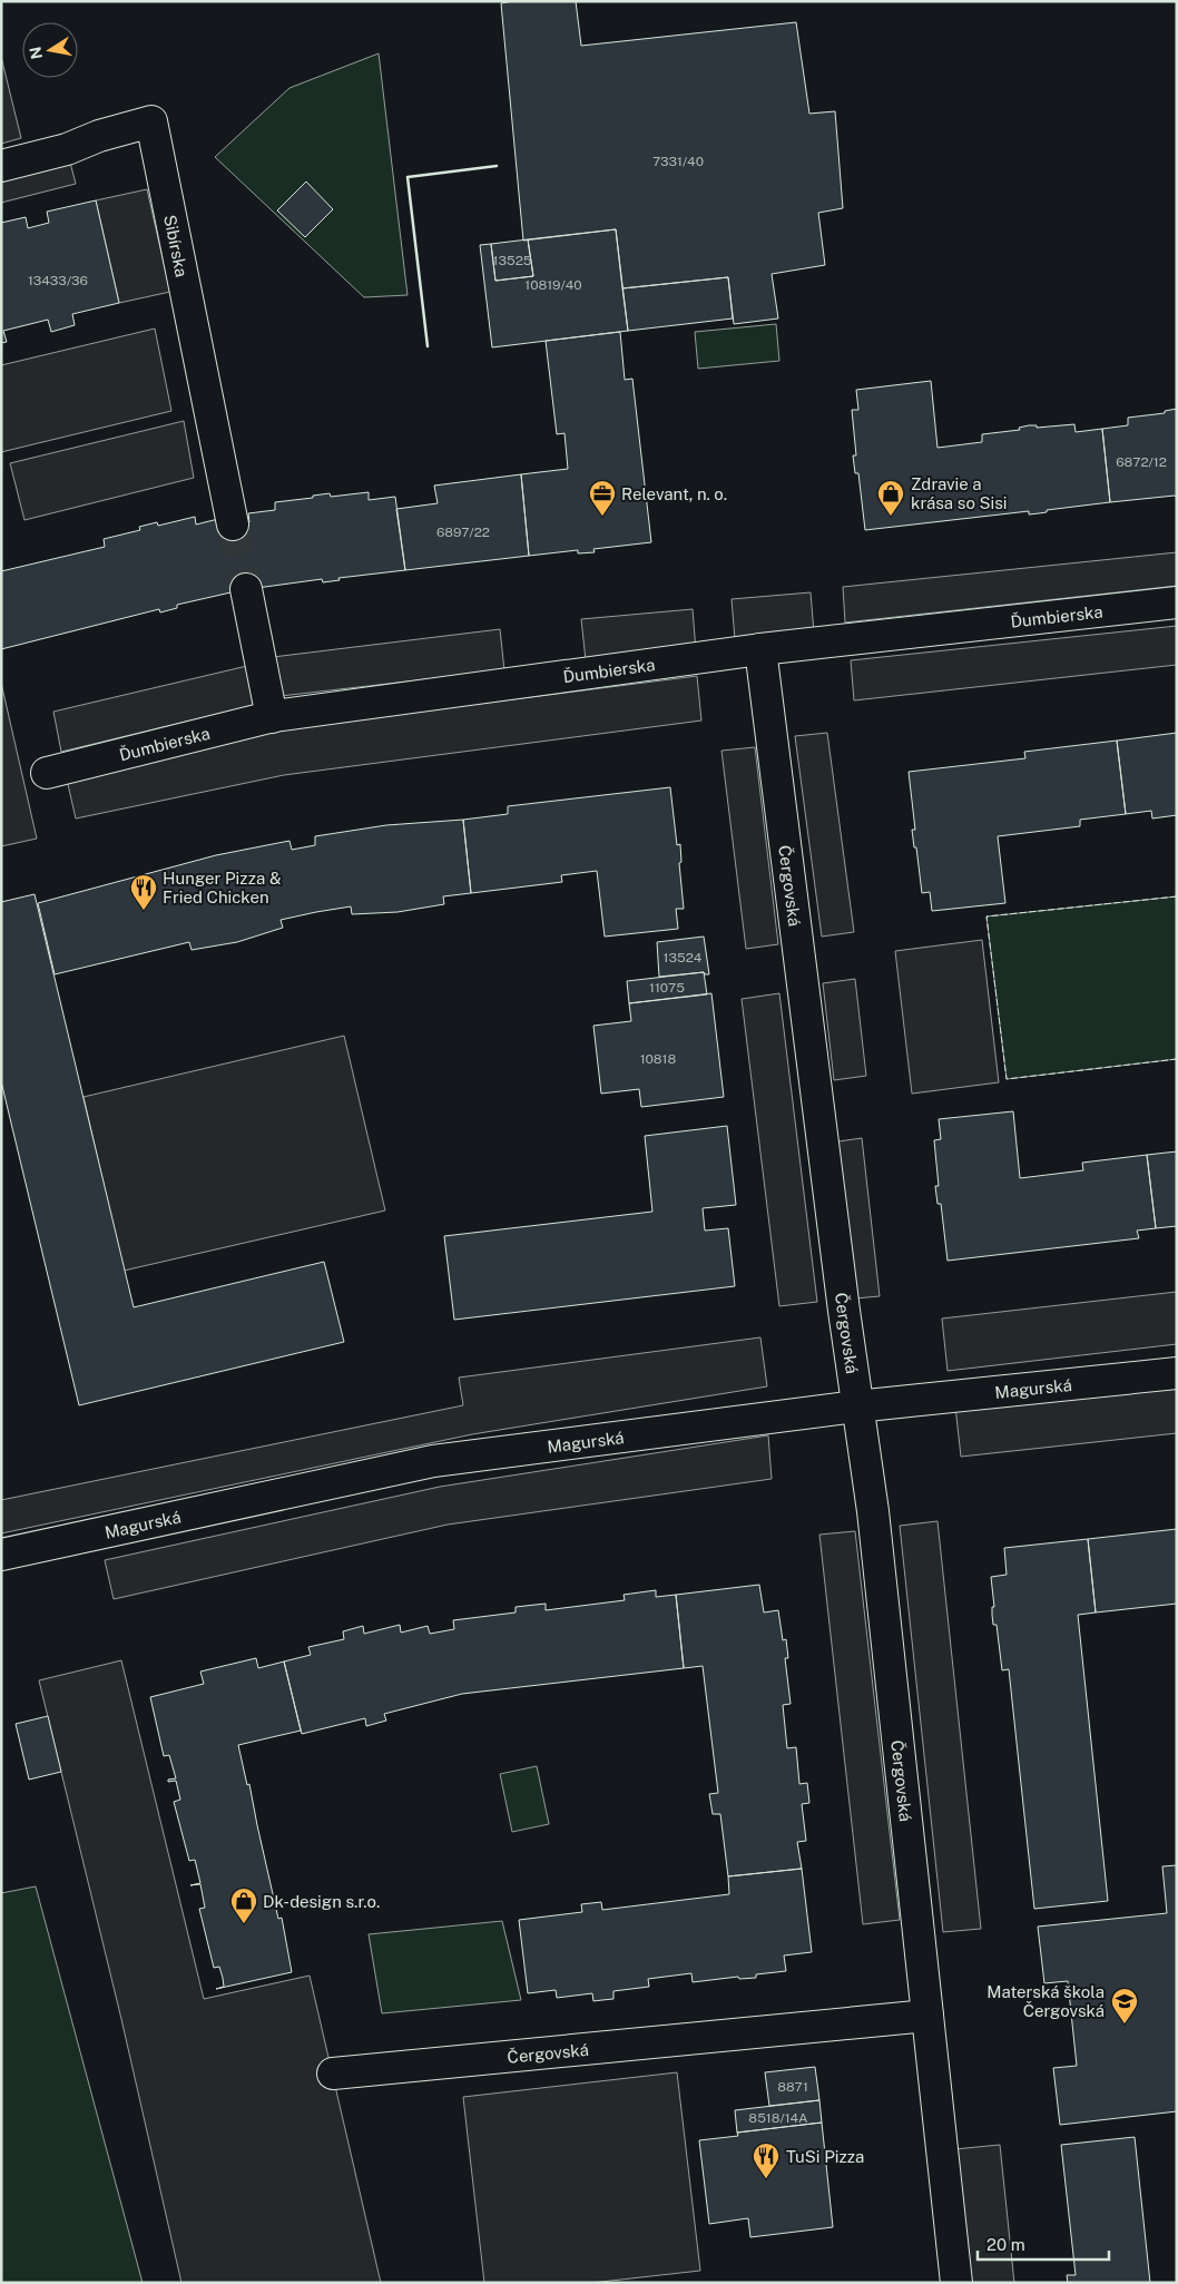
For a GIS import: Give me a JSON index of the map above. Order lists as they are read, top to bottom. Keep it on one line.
{"streets":{"street":["Sibírska","Ďumbierska","Čergovská","Magurská"]},"crossings":[["Ďumbierska","Čergovská"],["Čergovská","Magurská"]],"places":{"office":["Relevant, n. o."],"shop":["Zdravie a krása so Sisi","Dk-design s.r.o."],"restaurant":["Hunger Pizza & Fried Chicken","TuSi Pizza"],"school or university":["Materská škola Čergovská"]},"house_numbers":["7331/40","13525","13433/36","10819/40","6872/12","6897/22","13524","11075","10818","8871","8518/14A"],"scale_bar":"20 m","north":"left"}
